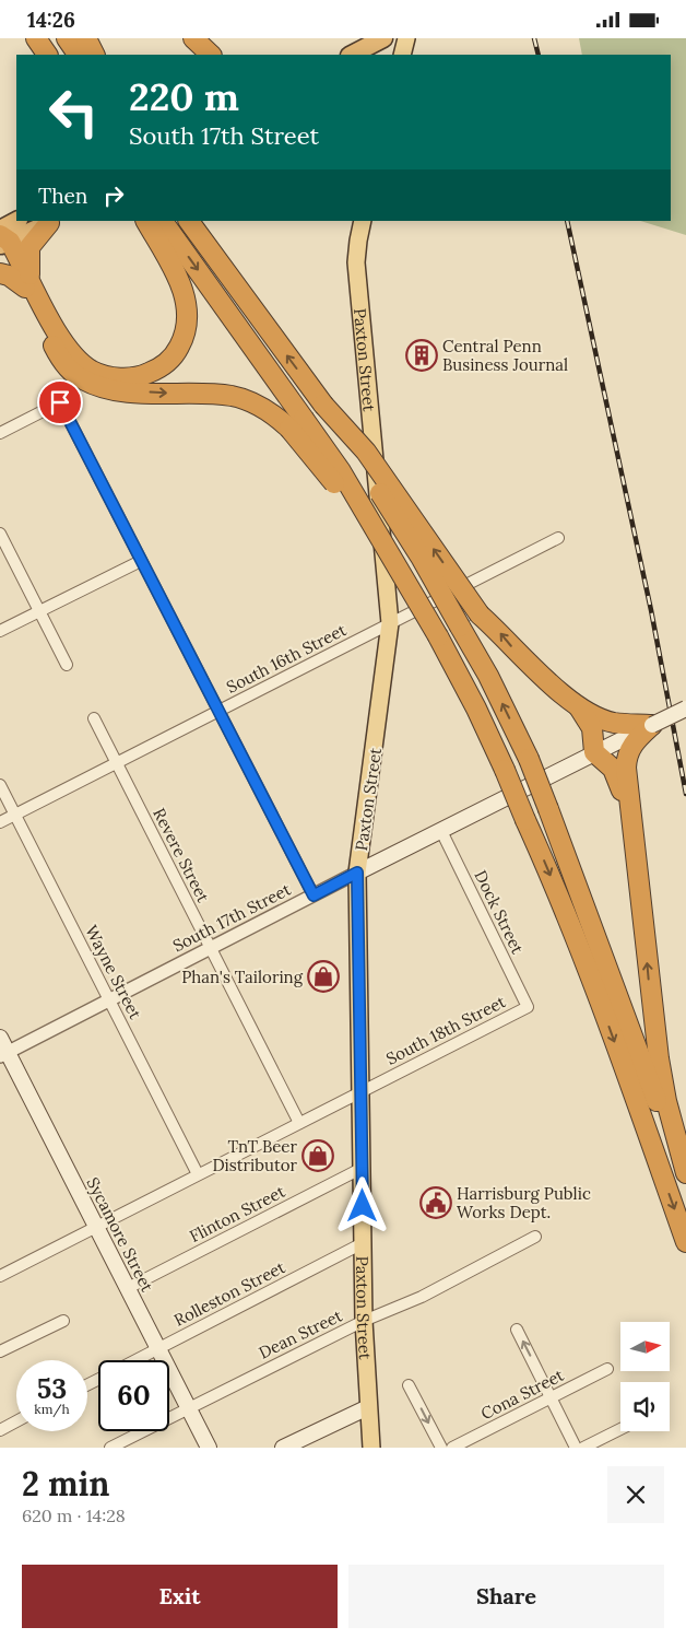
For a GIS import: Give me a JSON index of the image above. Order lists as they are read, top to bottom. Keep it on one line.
{"streets":{"main road":["Paxton Street","South 17th Street","Sycamore Street"],"street":["South 16th Street","Revere Street","Dock Street","Wayne Street","South 18th Street","Flinton Street","Rolleston Street","Dean Street","Cona Street"]},"crossings":[["Paxton Street","South 16th Street"],["Paxton Street","South 17th Street"],["Paxton Street","South 18th Street"],["Paxton Street","Flinton Street"],["Paxton Street","Rolleston Street"],["Paxton Street","Dean Street"],["South 16th Street","Revere Street"],["South 16th Street","Wayne Street"],["Revere Street","South 17th Street"],["Revere Street","South 18th Street"],["Dock Street","South 17th Street"],["Dock Street","South 18th Street"],["South 17th Street","Wayne Street"],["South 17th Street","Sycamore Street"],["Wayne Street","South 18th Street"],["South 18th Street","Sycamore Street"],["Flinton Street","Sycamore Street"],["Sycamore Street","Rolleston Street"],["Sycamore Street","Dean Street"]],"places":{"building":["Central Penn Business Journal"],"shop":["Phan's Tailoring","TnT Beer Distributor"],"public building":["Harrisburg Public Works Dept."]},"north":"right","page":{"status":"14:26","turn":["220 m","South 17th Street"],"then":"Then","speed":"53 km/h","limit":"60","heading":["2 min","620 m · 14:28"],"buttons":["Exit","Share"]}}
